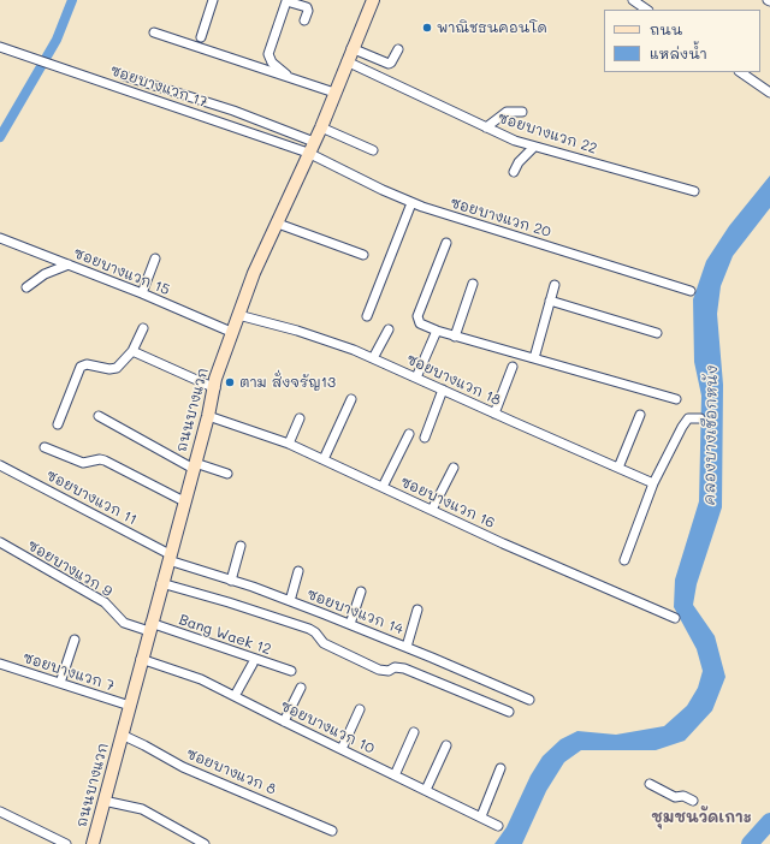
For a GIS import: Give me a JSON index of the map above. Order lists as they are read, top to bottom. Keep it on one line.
{"streets":{"main road":["ถนนบางแวก"],"street":["ซอยบางแวก 17","ซอยบางแวก 22","ซอยบางแวก 20","ซอยบางแวก 15","ซอยบางแวก 18","ซอยบางแวก 11","ซอยบางแวก 16","ซอยบางแวก 9","ซอยบางแวก 14","Bang Waek 12","ซอยบางแวก 7","ซอยบางแวก 10","ซอยบางแวก 8"]},"crossings":[["ซอยบางแวก 17","ซอยบางแวก 20"],["ซอยบางแวก 17","ถนนบางแวก"],["ซอยบางแวก 22","ถนนบางแวก"],["ซอยบางแวก 20","ถนนบางแวก"],["ซอยบางแวก 15","ถนนบางแวก"],["ซอยบางแวก 18","ถนนบางแวก"],["ถนนบางแวก","ซอยบางแวก 11"],["ถนนบางแวก","ซอยบางแวก 16"],["ถนนบางแวก","ซอยบางแวก 9"],["ถนนบางแวก","ซอยบางแวก 14"],["ถนนบางแวก","Bang Waek 12"],["ถนนบางแวก","ซอยบางแวก 7"],["ถนนบางแวก","ซอยบางแวก 10"],["ถนนบางแวก","ซอยบางแวก 8"],["ซอยบางแวก 11","ซอยบางแวก 14"],["ซอยบางแวก 9","Bang Waek 12"]],"districts":["ชุมชนวัดเกาะ"],"water":["คลองบางเชือกหนัง"],"places":["พาณิชธนคอนโด","ตาม สั่งจรัญ13"],"legend":["ถนน","แหล่งน้ำ"]}
